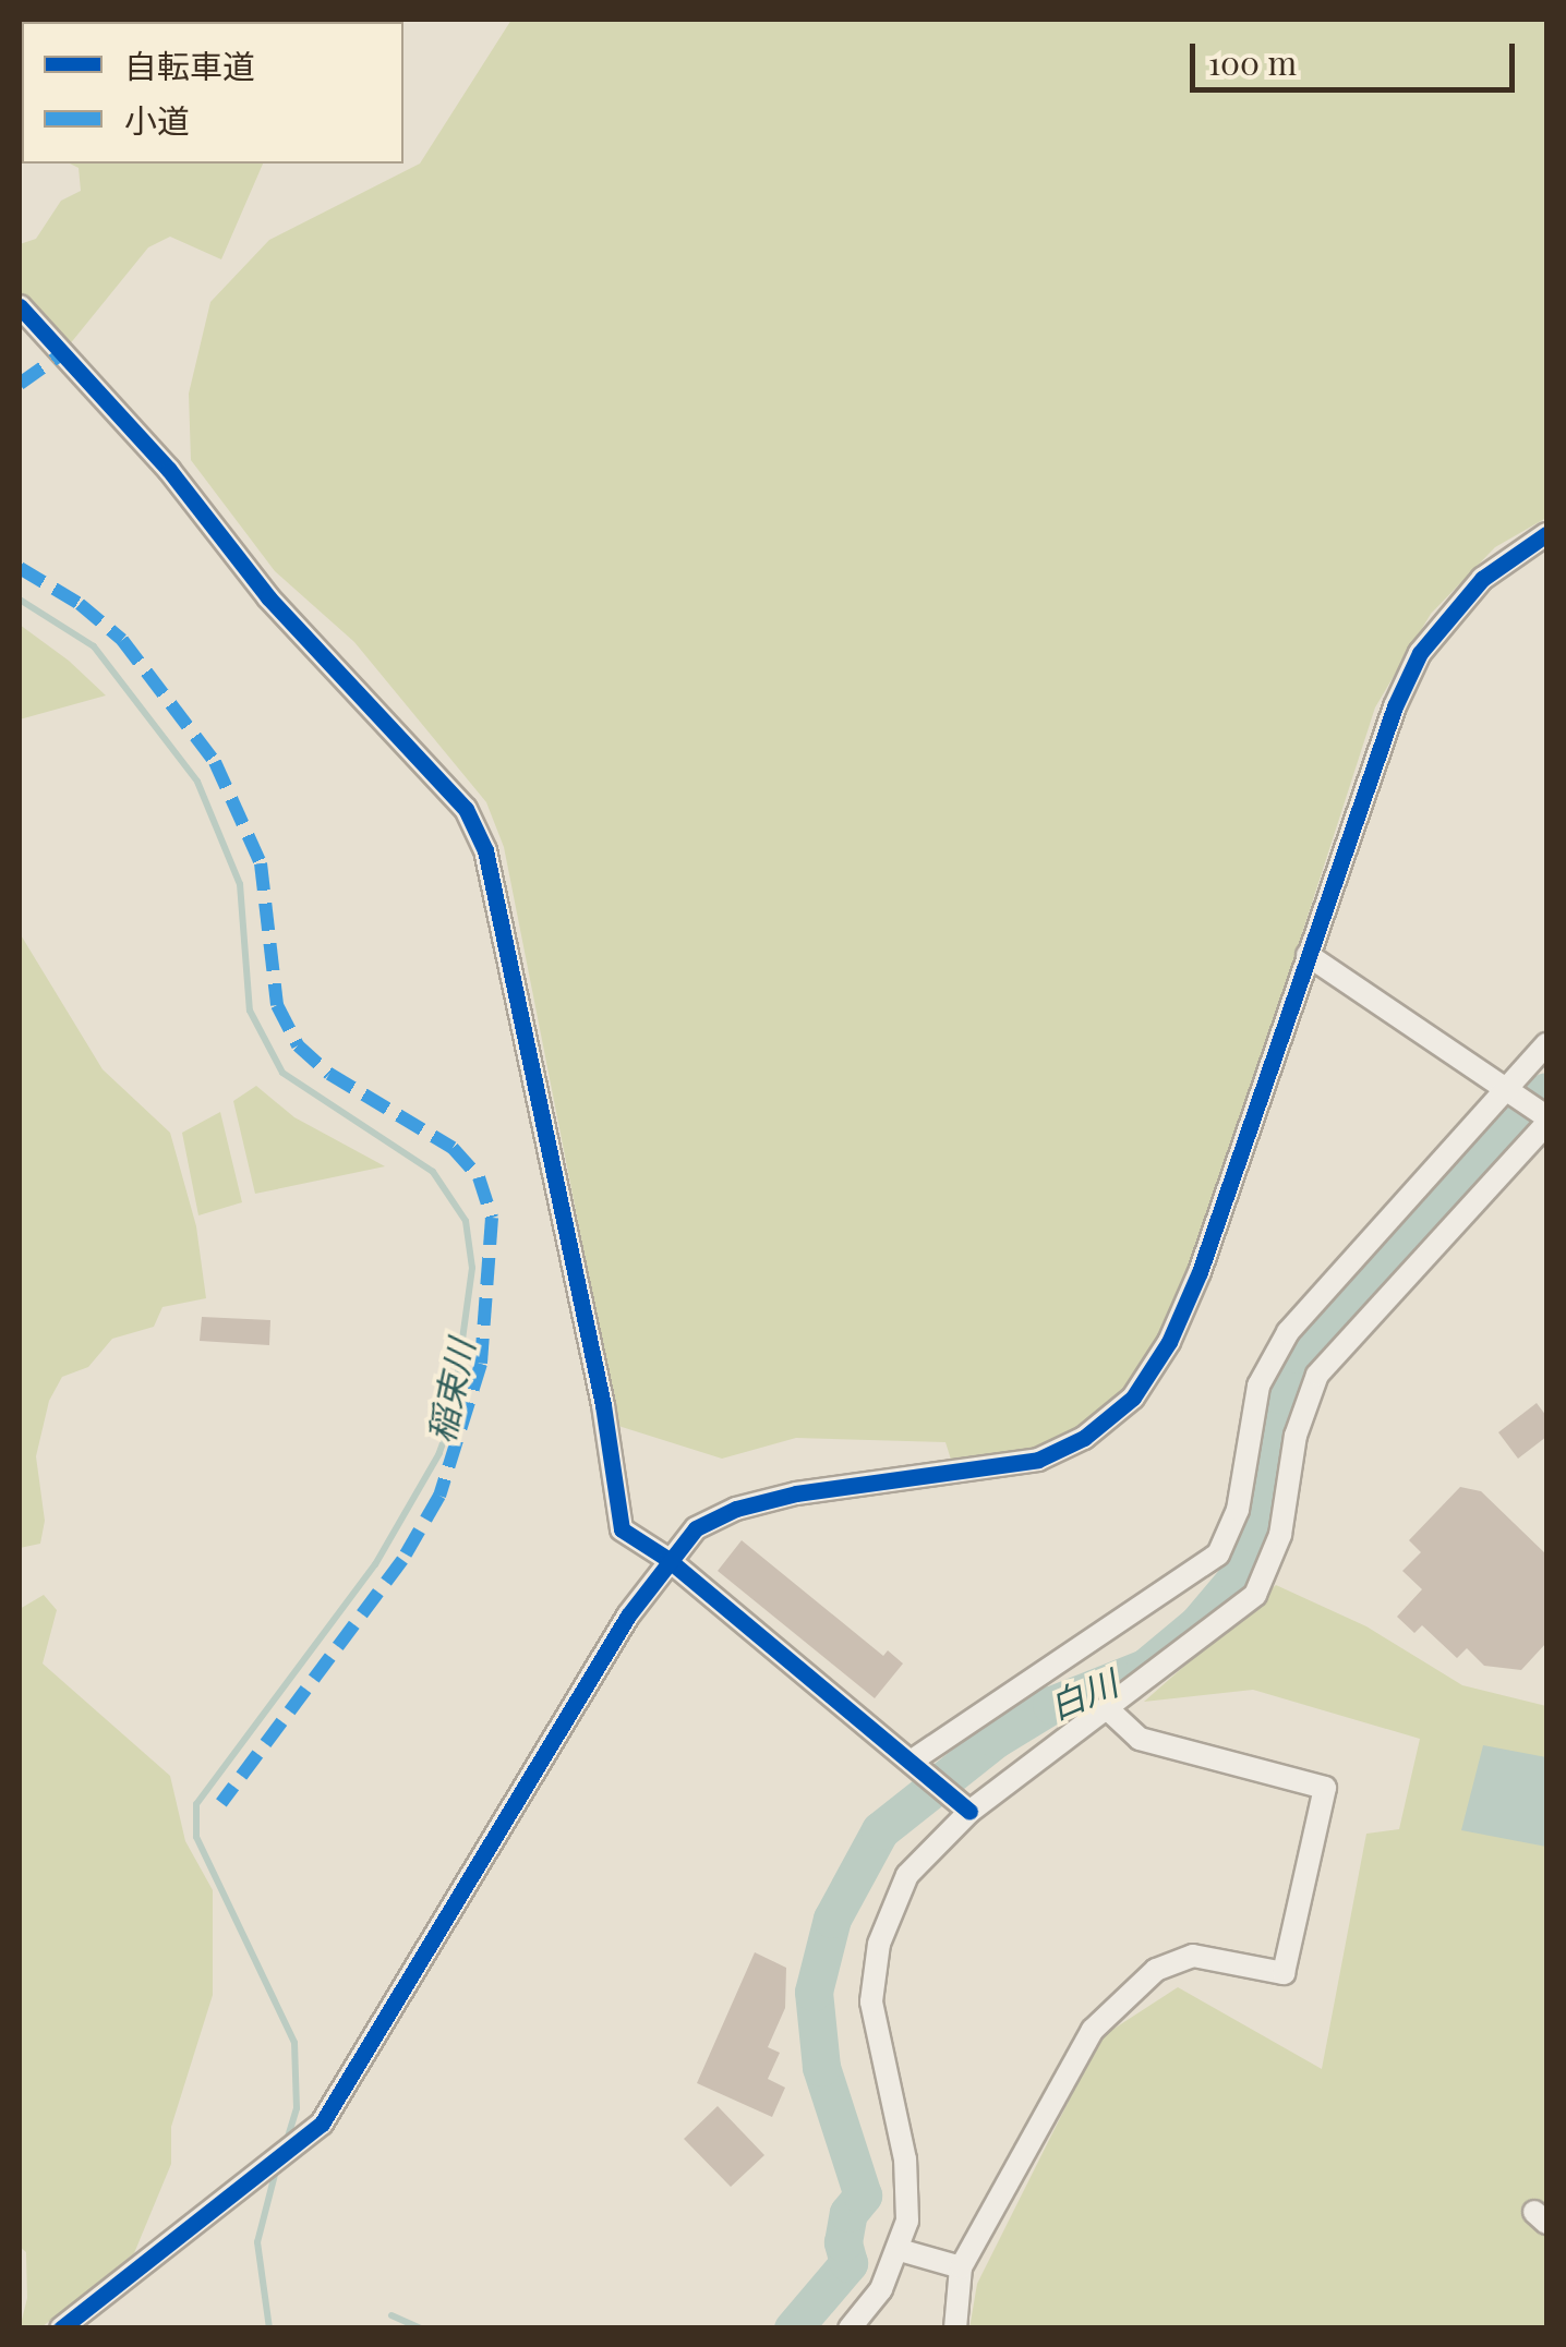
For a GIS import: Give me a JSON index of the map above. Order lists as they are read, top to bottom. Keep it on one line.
{"water":["稲束川","白川"],"legend":["自転車道","小道"],"scale_bar":"100 m"}
